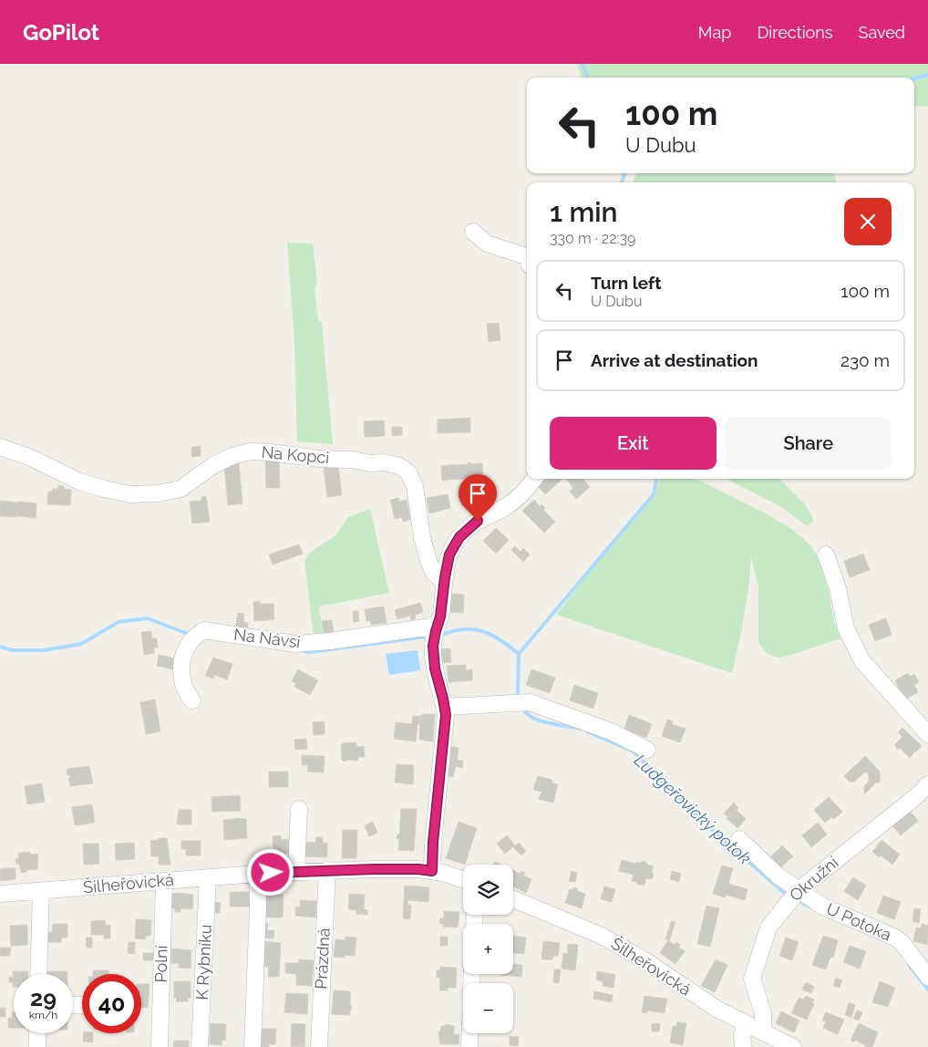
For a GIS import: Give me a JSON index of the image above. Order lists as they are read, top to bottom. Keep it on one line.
{"streets":{"street":["Na Kopci","Na Návsi","Okružní","Šilheřovická","U Potoka","Prázdná","K Rybníku","Polní"]},"crossings":[["Okružní","Šilheřovická"],["Okružní","U Potoka"],["Šilheřovická","Prázdná"],["Šilheřovická","K Rybníku"],["Šilheřovická","Polní"]],"water":["Ludgeřovický potok"],"page":{"header":"GoPilot","nav":["Map","Directions","Saved"],"turn":["100 m","U Dubu"],"heading":["1 min","330 m · 22:39"],"list":[{"name":"Turn left","note":"U Dubu","value":"100 m"},{"name":"Arrive at destination","value":"230 m"}],"buttons":["Exit","Share"],"map_buttons":["+","−"],"speed":"29 km/h","limit":"40"}}
